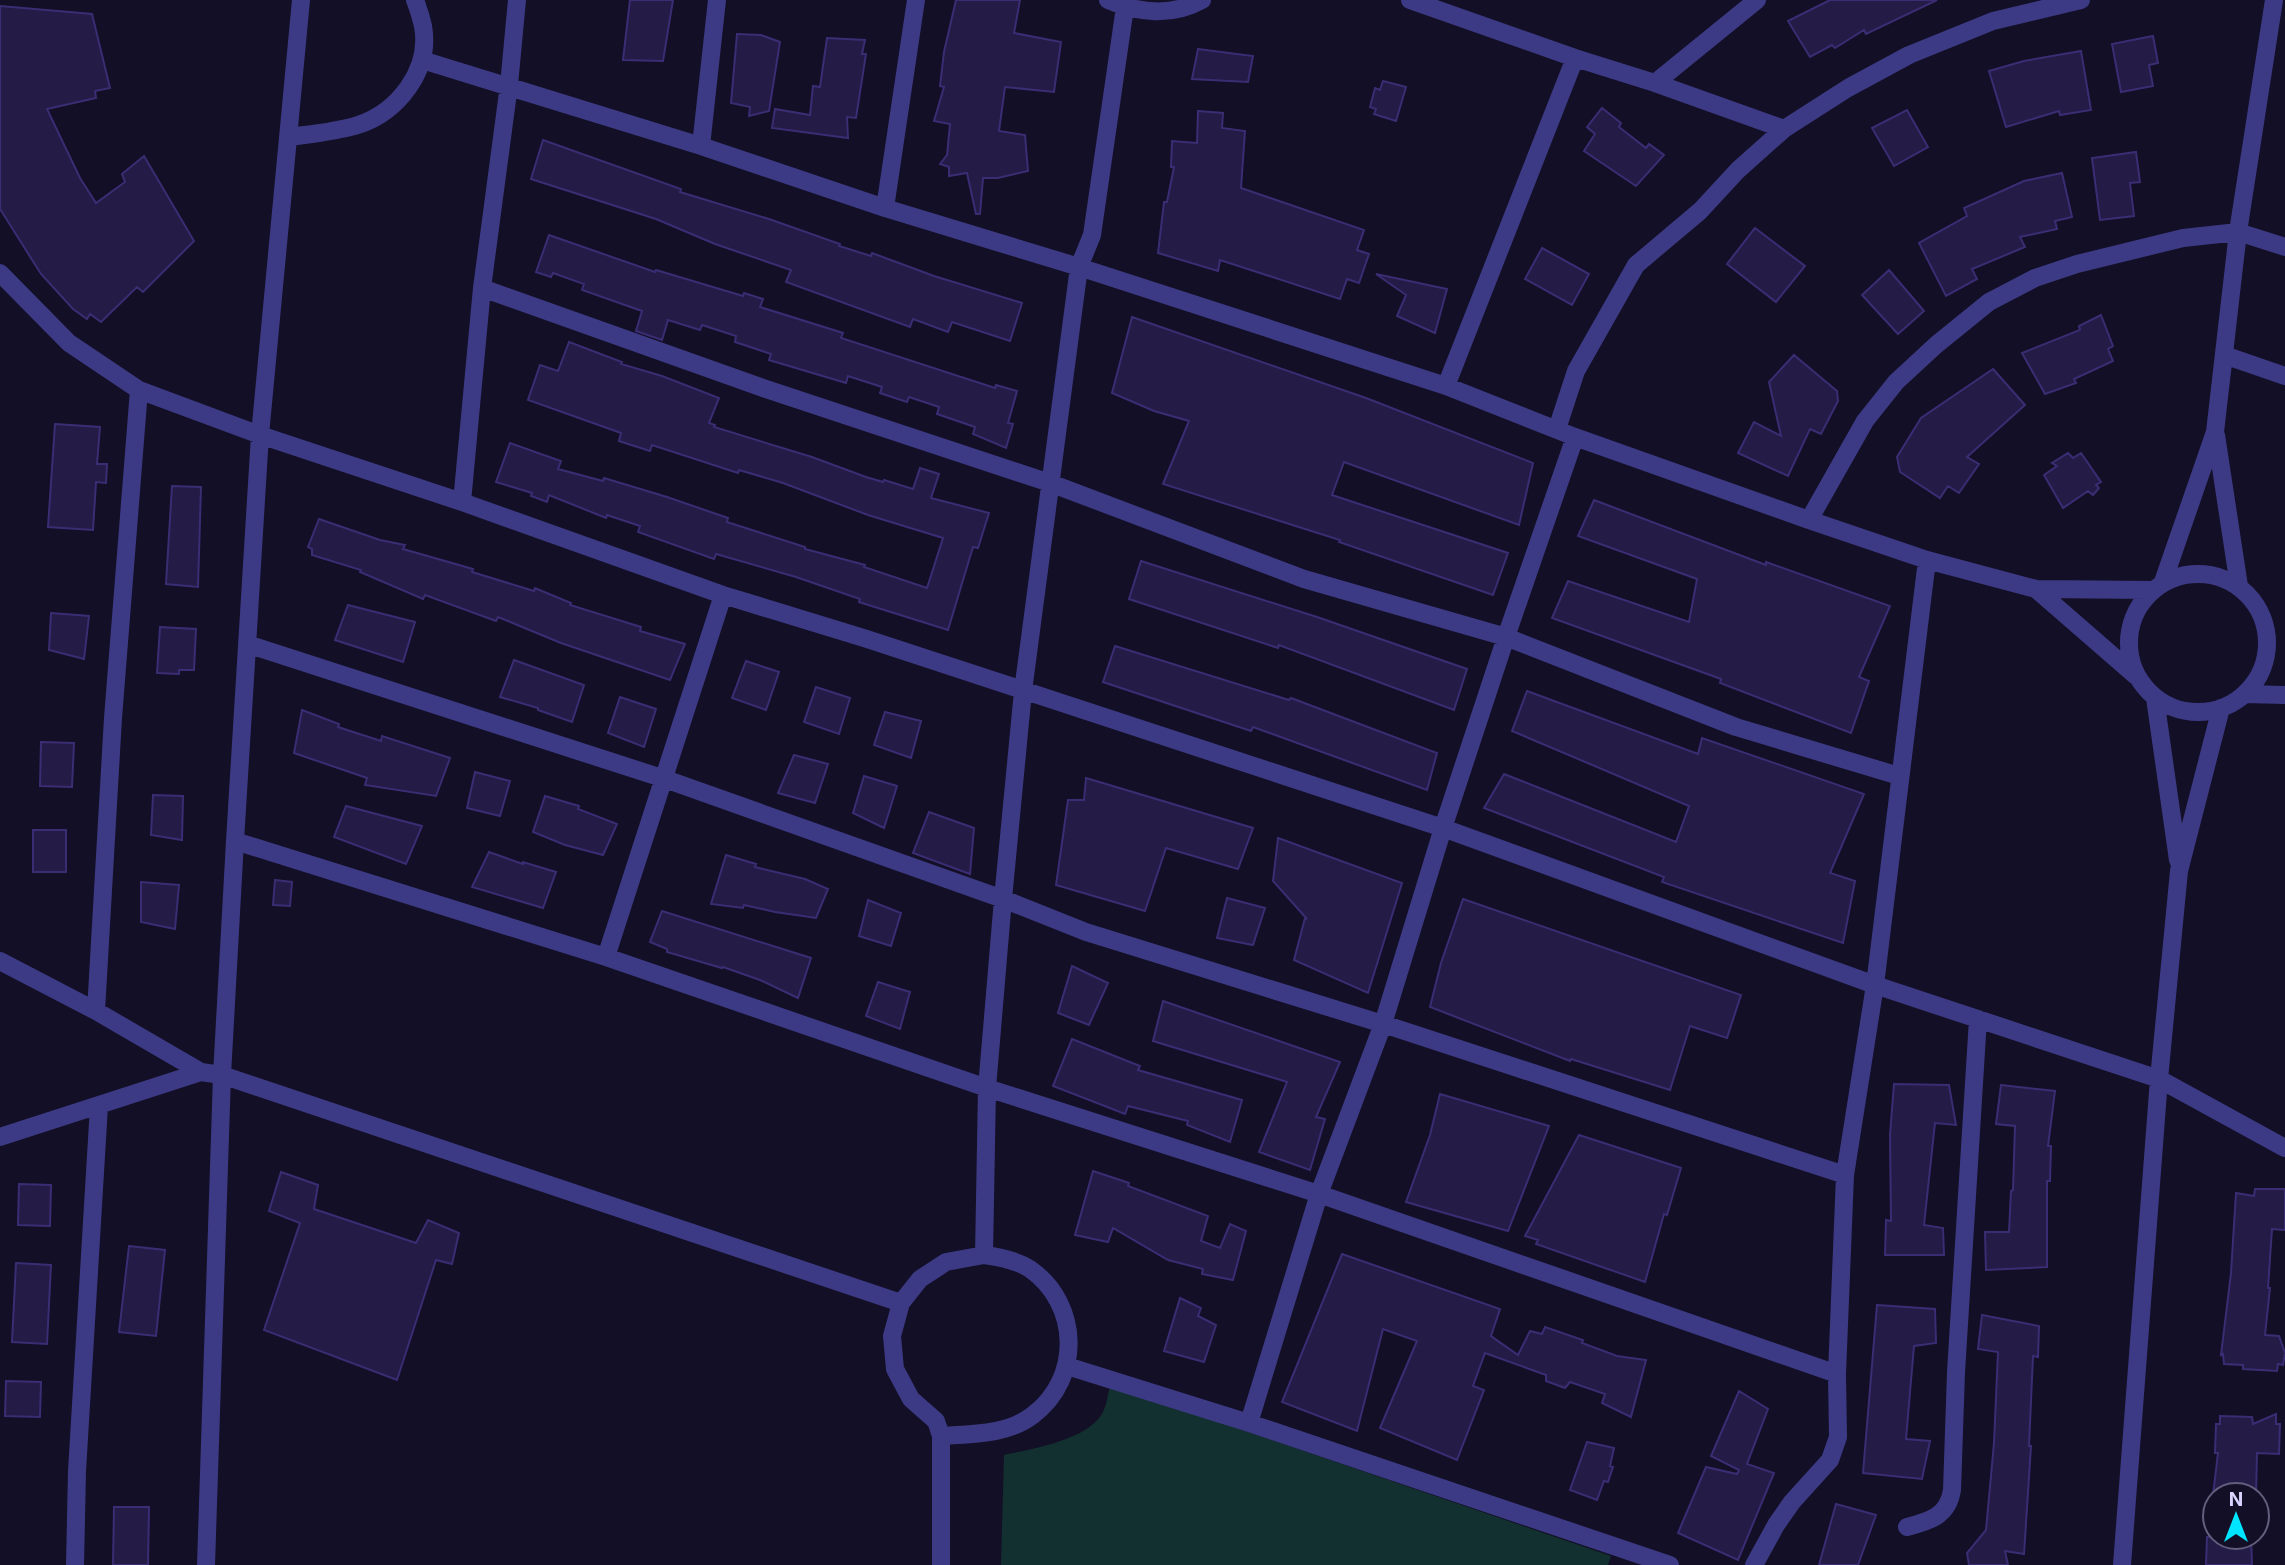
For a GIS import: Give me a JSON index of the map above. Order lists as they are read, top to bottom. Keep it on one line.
{"north":"top"}
